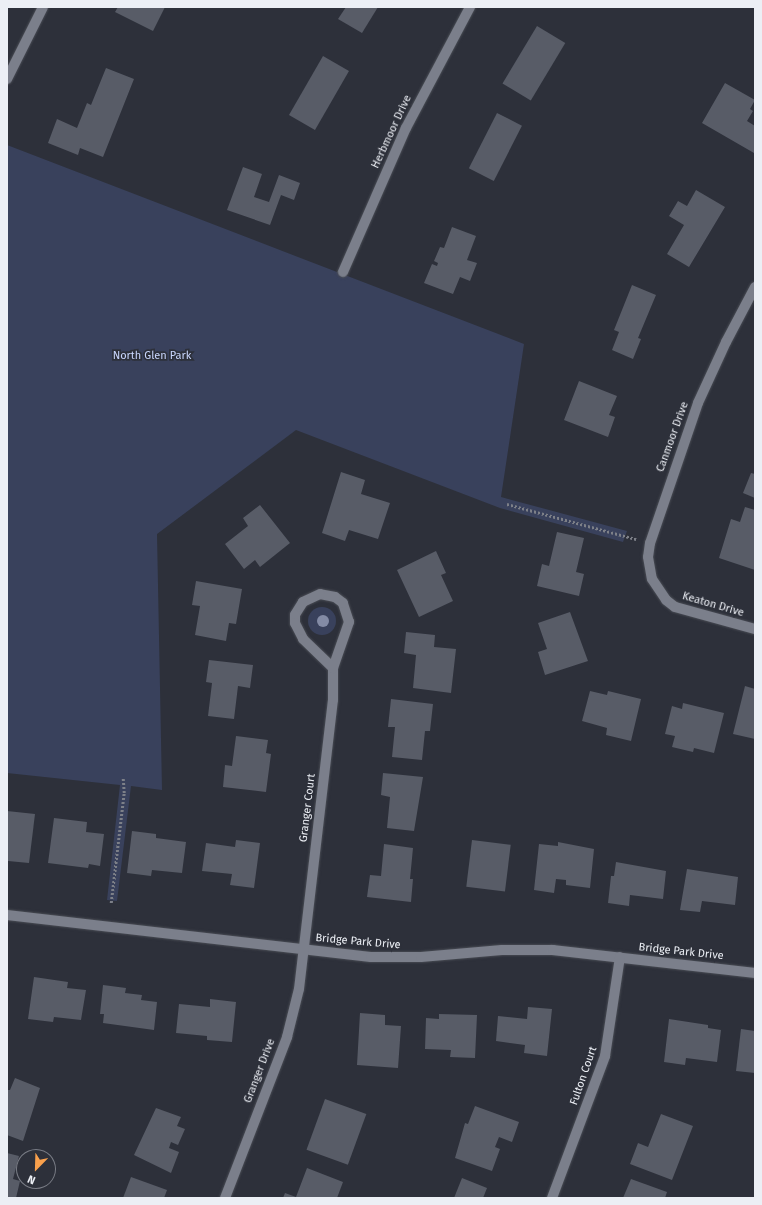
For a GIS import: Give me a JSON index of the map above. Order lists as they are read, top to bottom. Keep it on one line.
{"streets":{"street":["Herbmoor Drive","Canmoor Drive","Keaton Drive","Granger Court","Bridge Park Drive","Granger Drive","Fulton Court"]},"crossings":[["Canmoor Drive","Keaton Drive"],["Granger Court","Bridge Park Drive"],["Granger Court","Granger Drive"],["Bridge Park Drive","Granger Drive"],["Bridge Park Drive","Fulton Court"]],"parks":["North Glen Park"],"north":"bottom left"}
